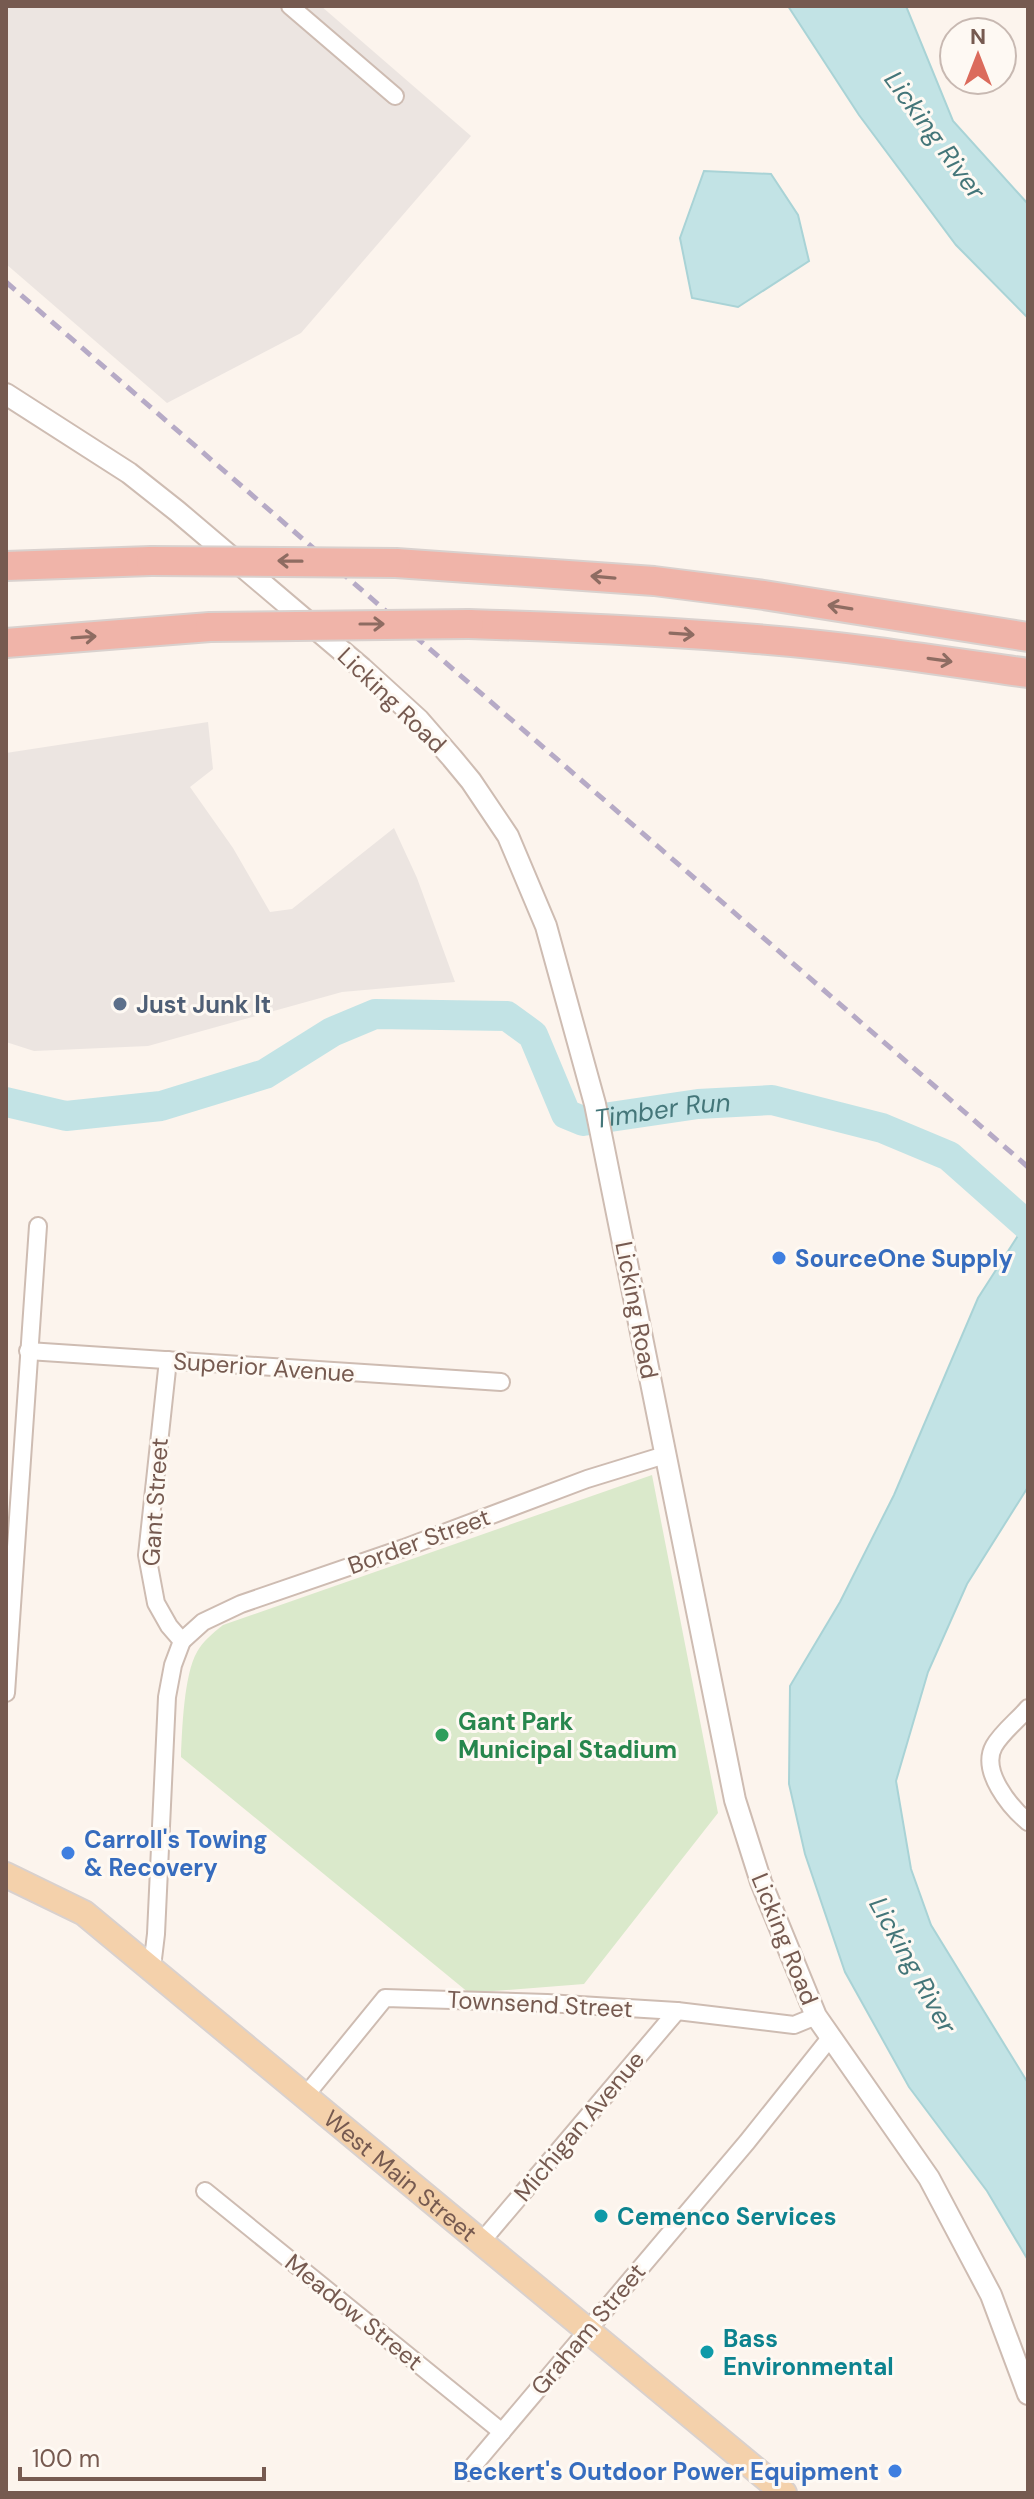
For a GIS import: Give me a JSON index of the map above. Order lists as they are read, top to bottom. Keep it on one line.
{"streets":{"main road":["West Main Street"],"street":["Licking Road","Superior Avenue","Gant Street","Border Street","Townsend Street","Michigan Avenue","Meadow Street","Graham Street"]},"crossings":[["Licking Road","Border Street"],["Licking Road","Townsend Street"],["Licking Road","Graham Street"],["Superior Avenue","Gant Street"],["Gant Street","Border Street"],["Townsend Street","Michigan Avenue"],["Townsend Street","West Main Street"],["Michigan Avenue","West Main Street"],["West Main Street","Graham Street"],["Meadow Street","Graham Street"]],"water":["Licking River","Timber Run"],"places":["Just Junk It","SourceOne Supply","Gant Park Municipal Stadium","Carroll's Towing & Recovery","Cemenco Services","Bass Environmental","Beckert's Outdoor Power Equipment"],"scale_bar":"100 m","north":"top"}
